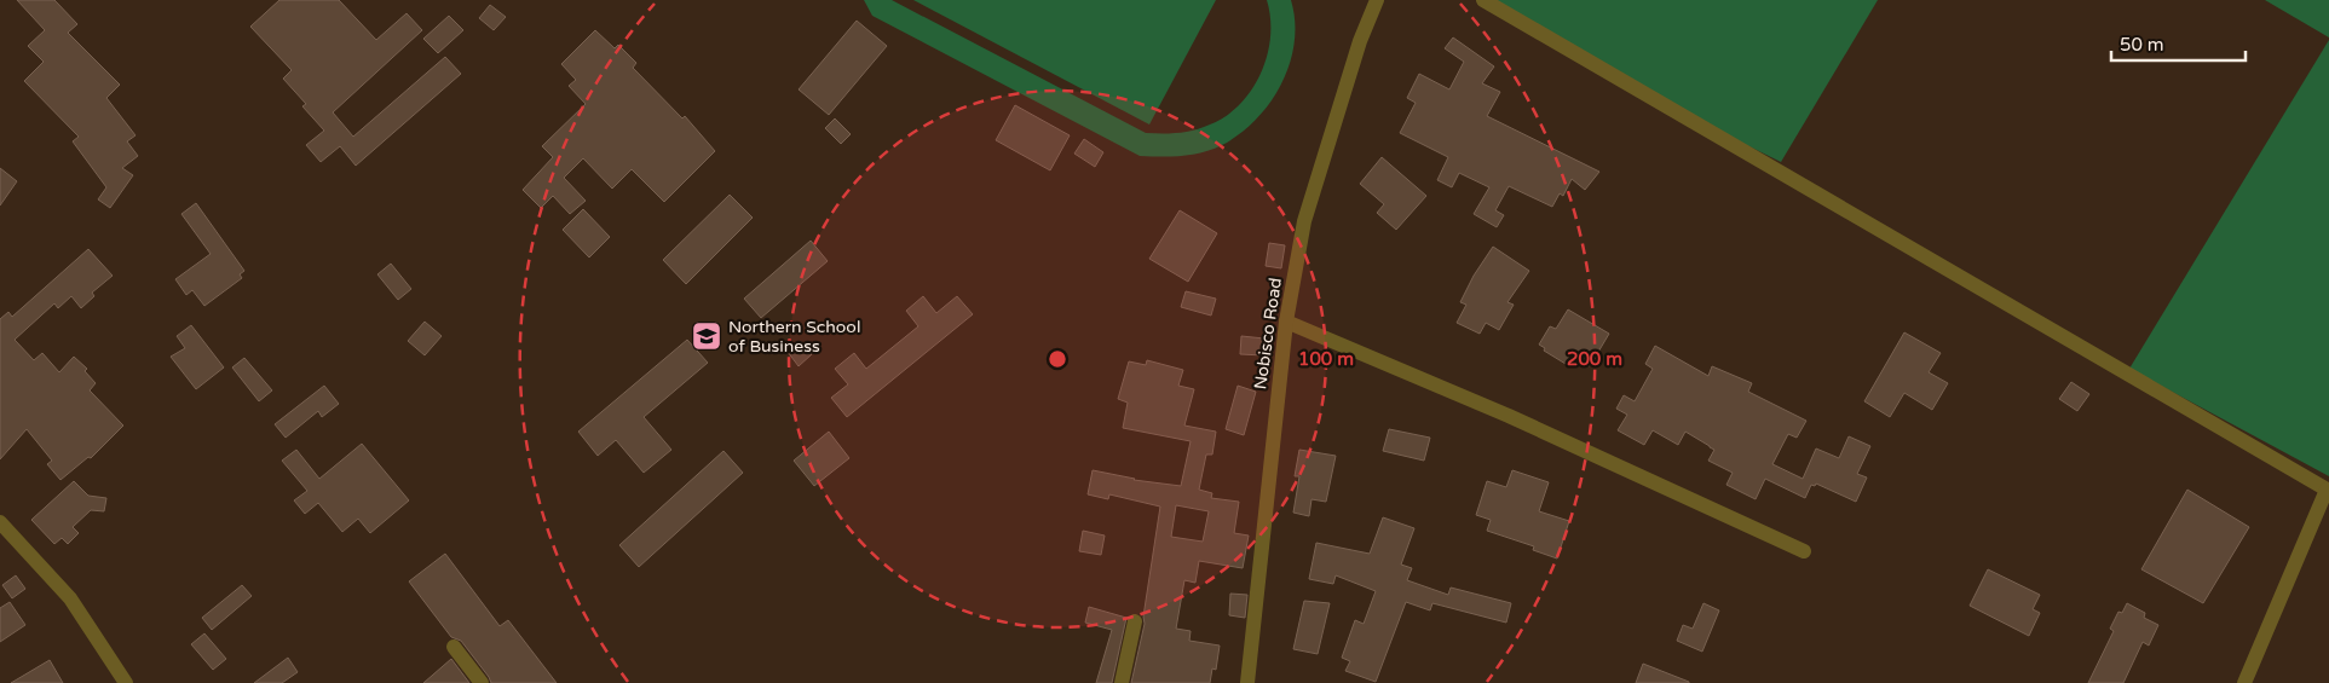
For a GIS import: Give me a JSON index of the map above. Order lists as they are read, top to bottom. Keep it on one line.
{"streets":{"street":["Nobisco Road"]},"places":{"school or university":["Northern School of Business"]},"scale_bar":"50 m","rings":["100 m","200 m"]}
